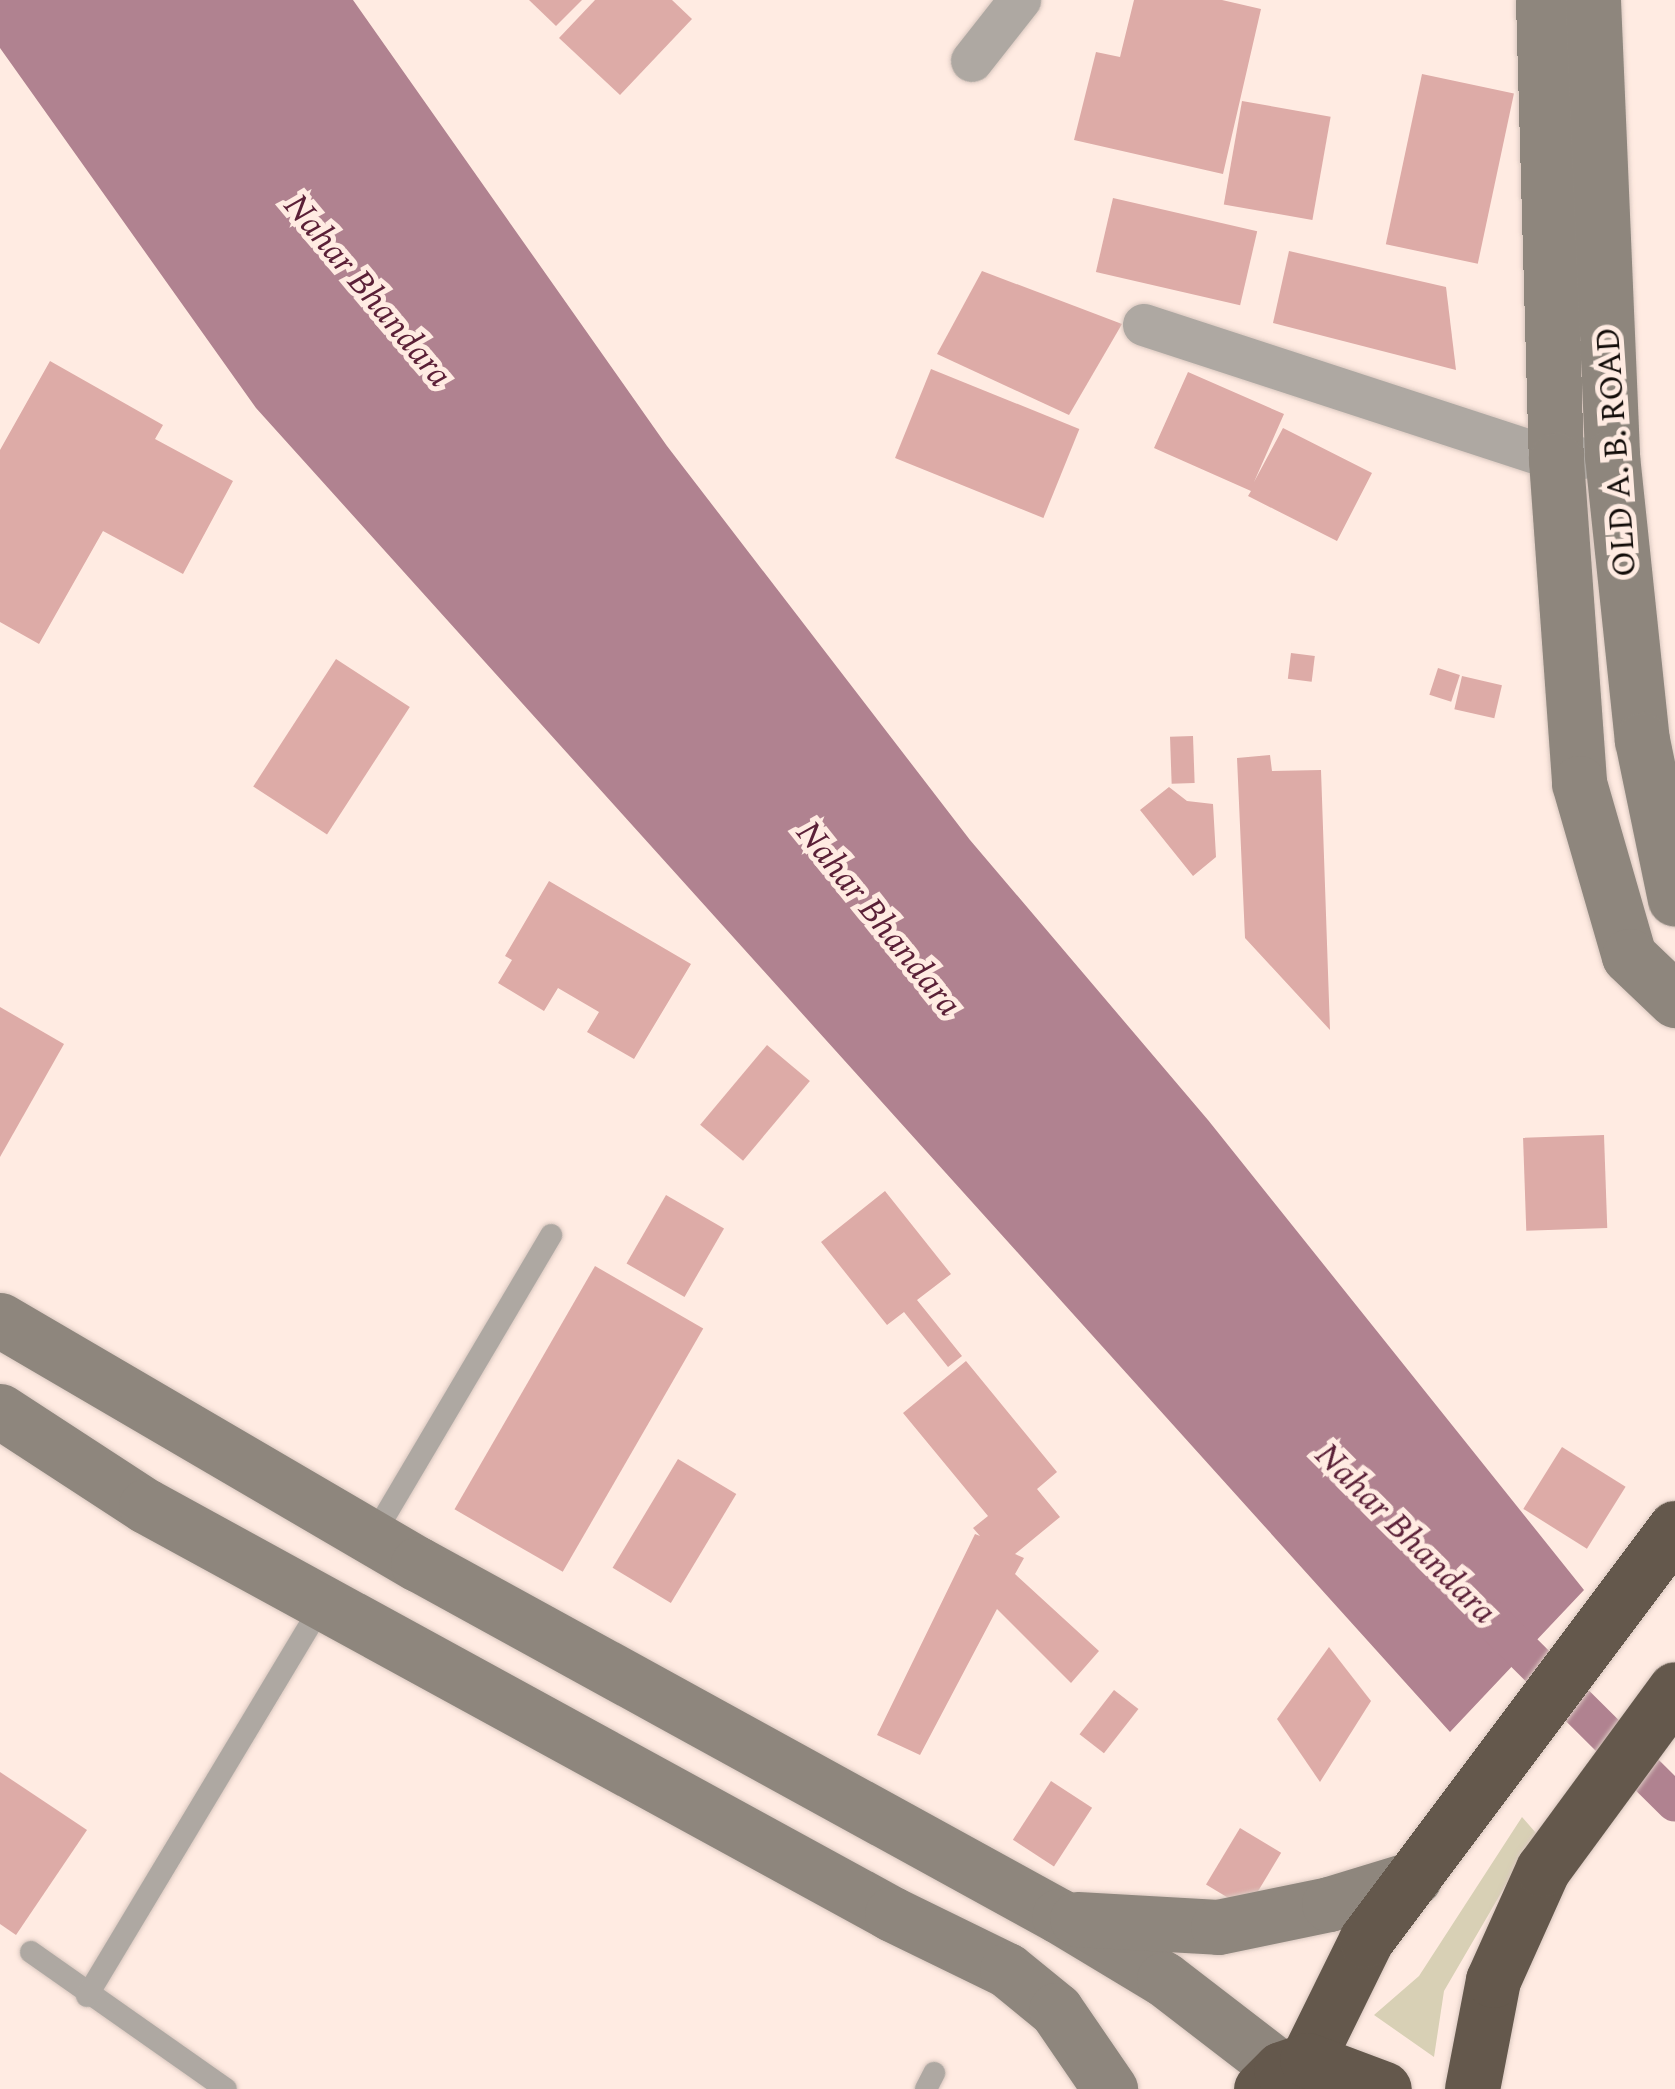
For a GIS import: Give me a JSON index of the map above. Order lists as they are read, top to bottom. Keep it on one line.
{"streets":{"main road":["OLD A. B. ROAD"]},"water":["Nahar Bhandara"]}
